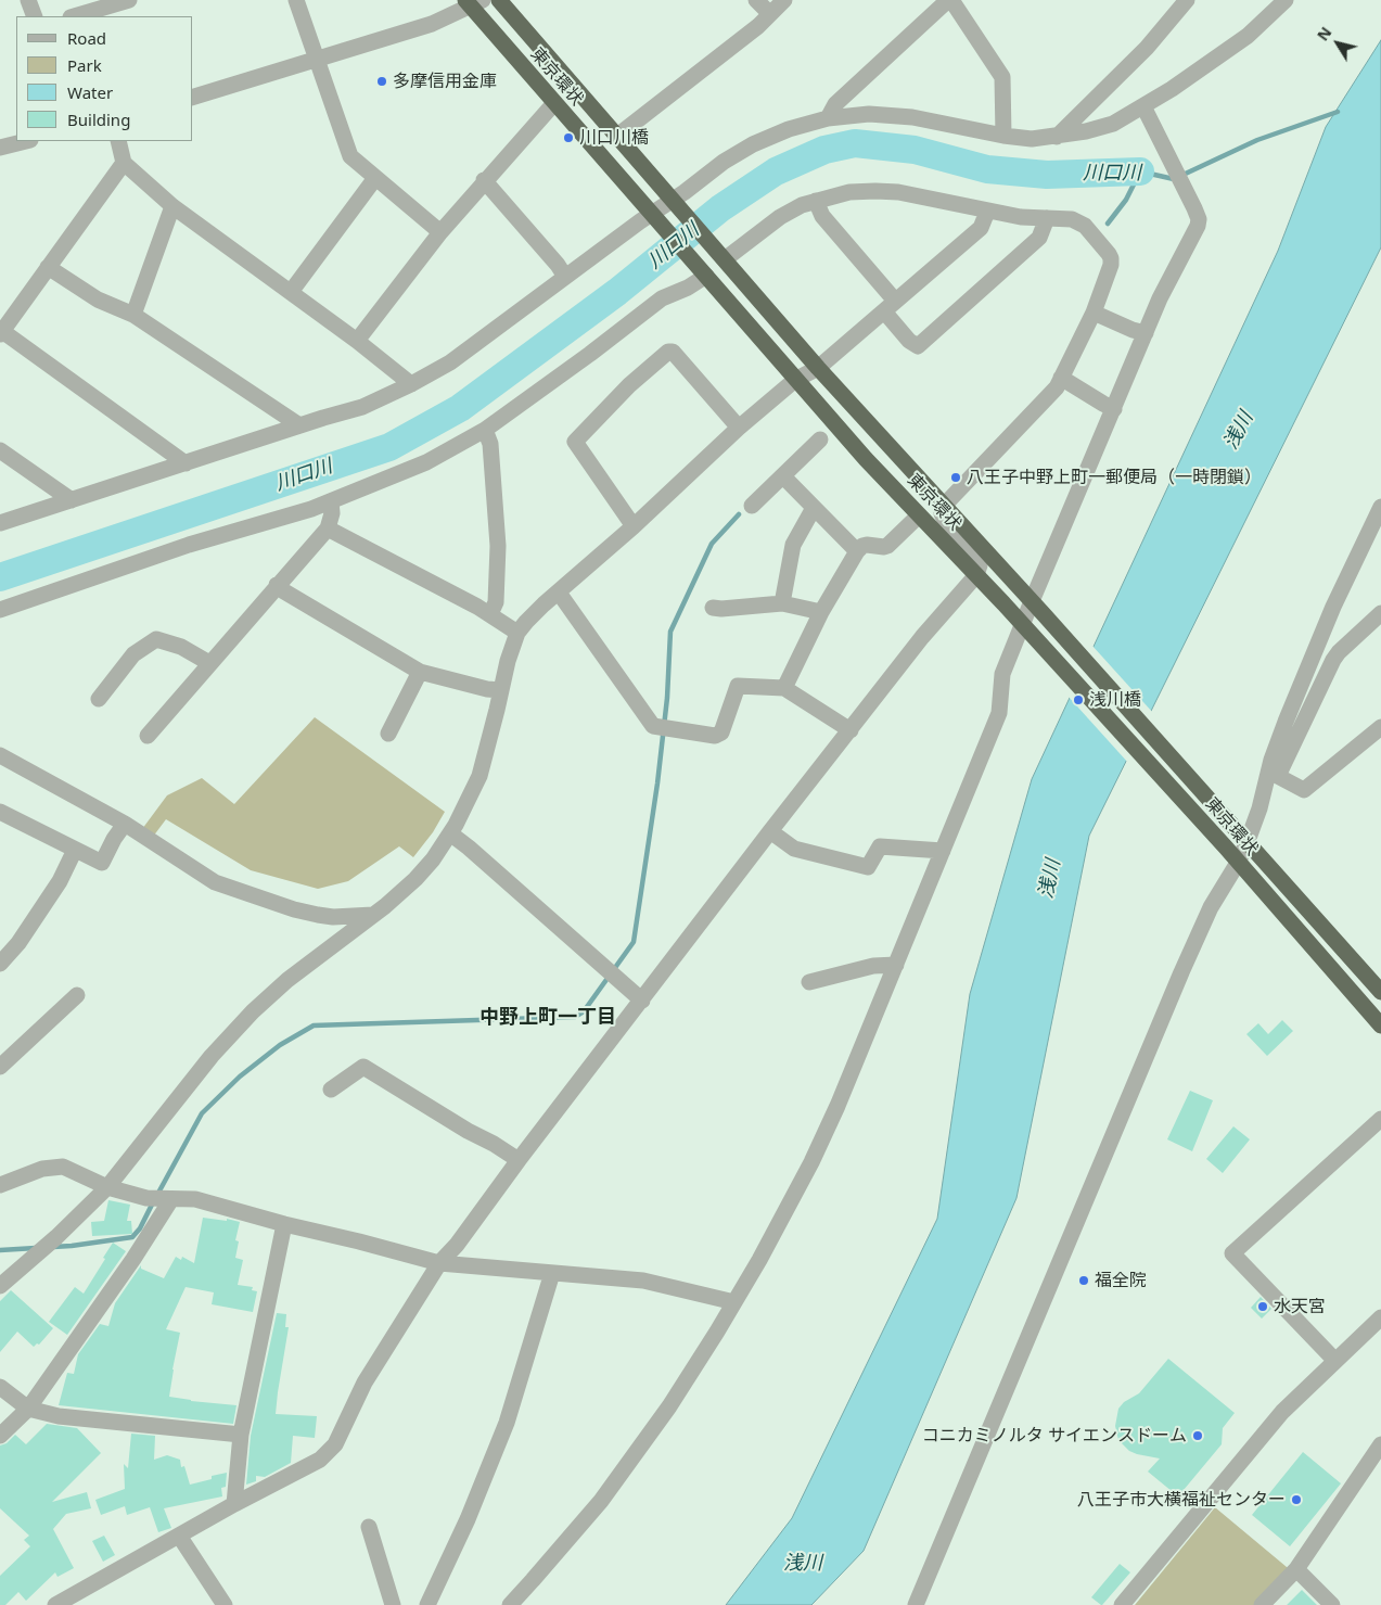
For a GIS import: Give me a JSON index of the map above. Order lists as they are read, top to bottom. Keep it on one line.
{"streets":{"highway":["東京環状"]},"districts":["中野上町一丁目"],"water":["川口川","浅川"],"places":["多摩信用金庫","川口川橋","八王子中野上町一郵便局（一時閉鎖）","浅川橋","福全院","水天宮","コニカミノルタ サイエンスドーム","八王子市大横福祉センター"],"legend":["Road","Park","Water","Building"],"north":"top left"}
